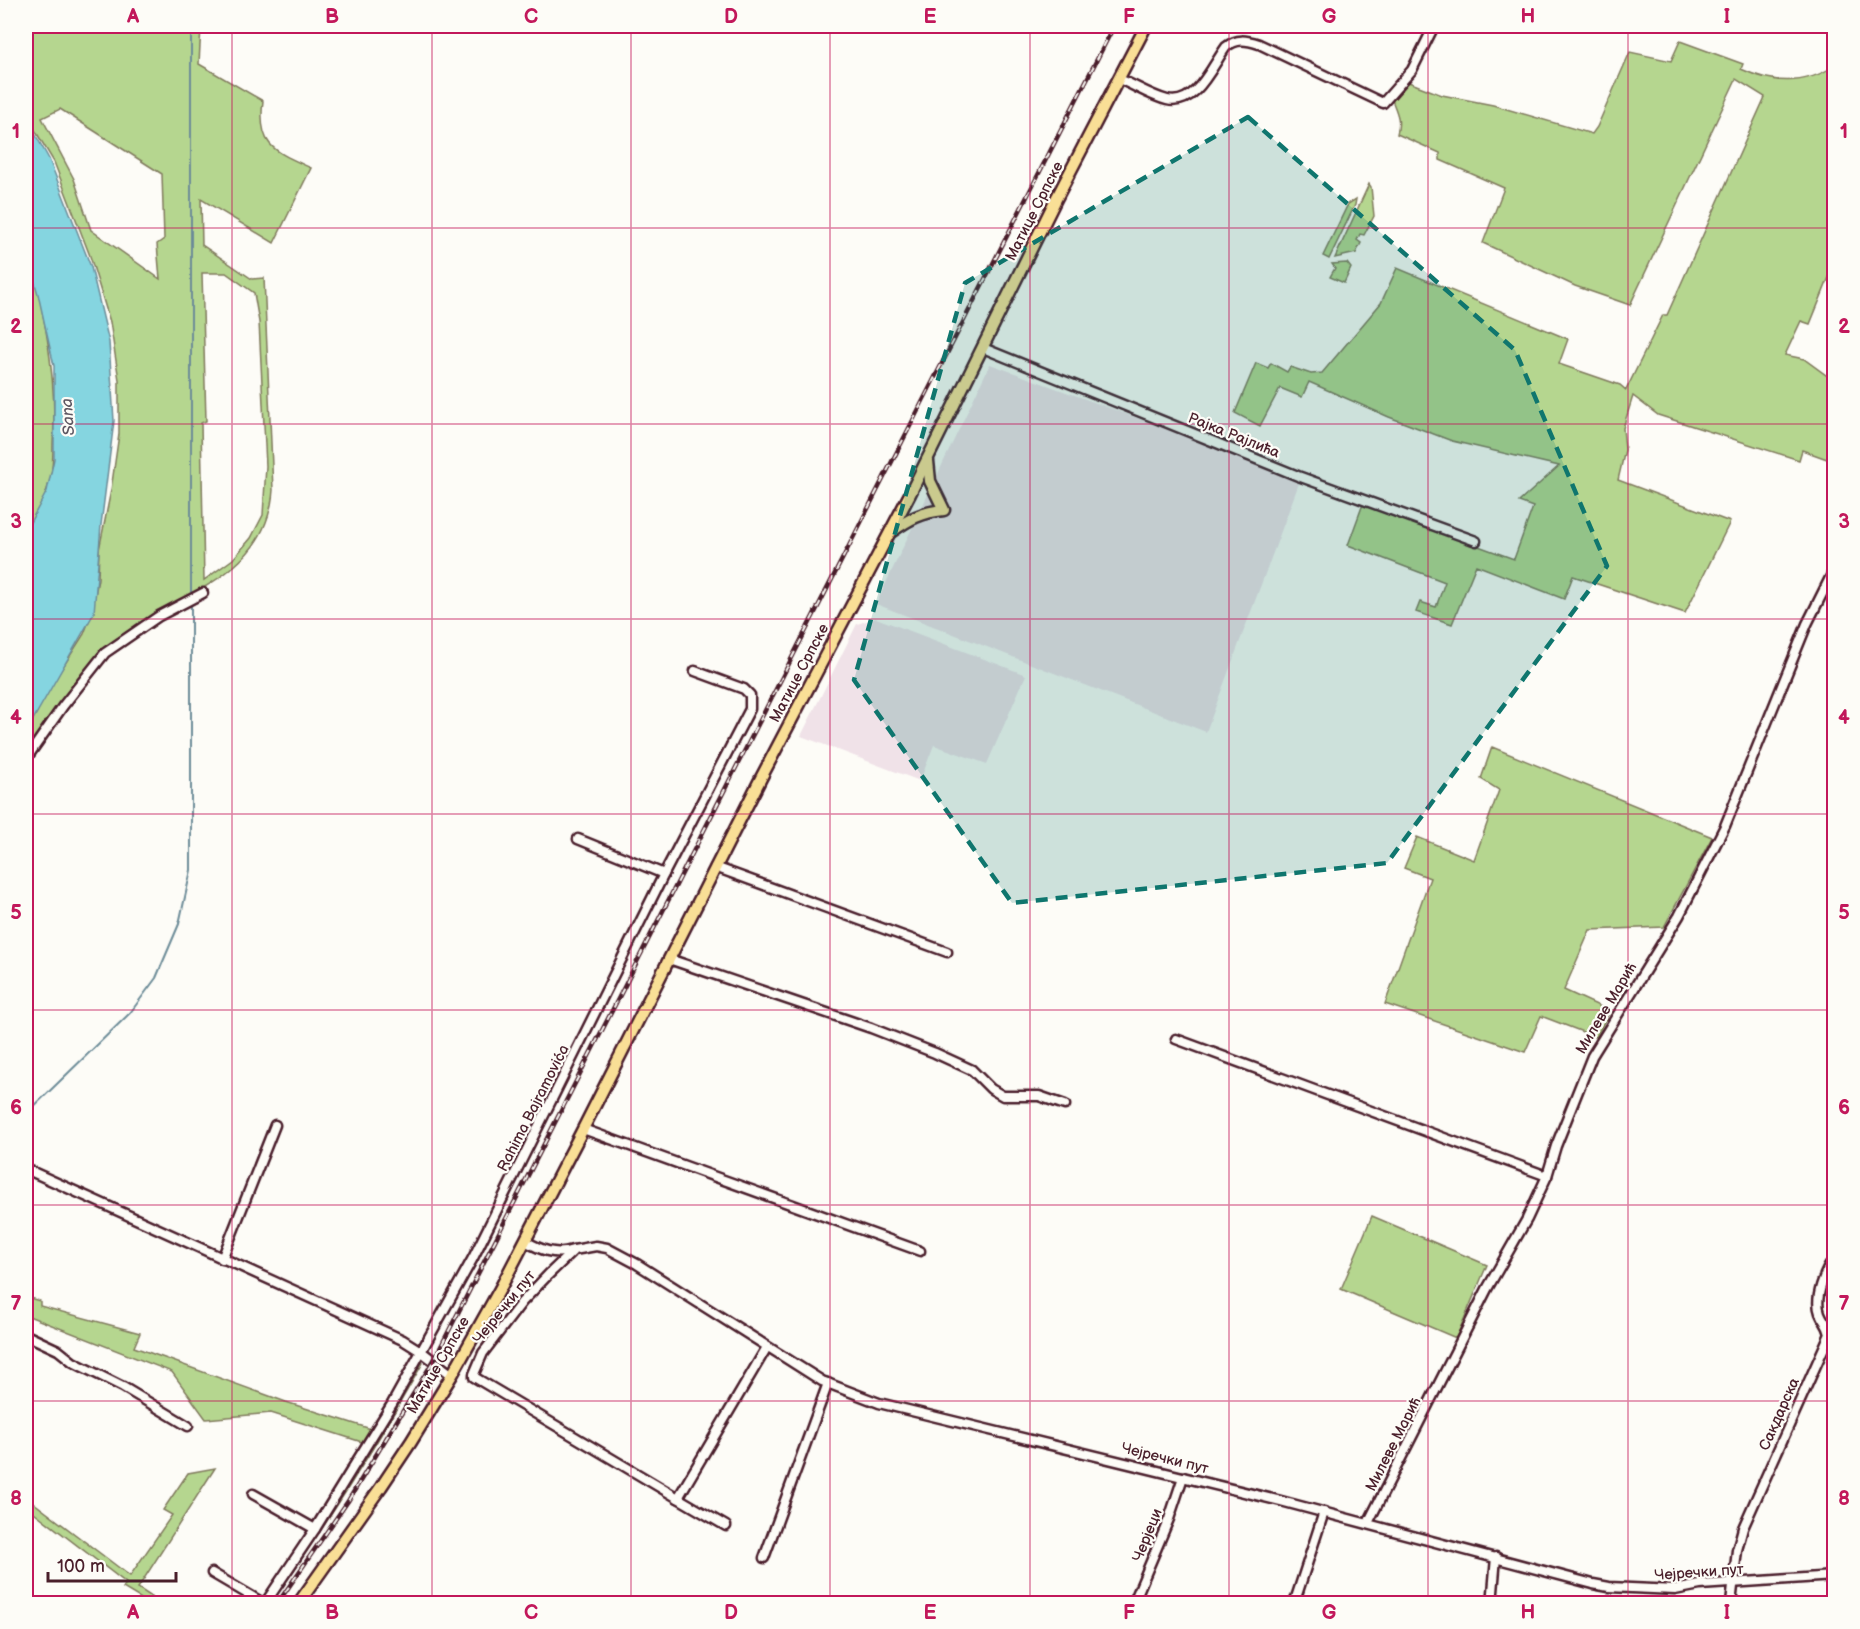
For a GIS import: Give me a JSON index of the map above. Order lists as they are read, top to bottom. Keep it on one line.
{"streets":{"main road":["Матице Српске"],"street":["Рајка Рајлића","Милеве Мaрић","Rahima Bajramovića","Чејречки пут","Сакдарска","Черјеци"]},"crossings":[["Матице Српске","Рајка Рајлића"],["Милеве Мaрић","Чејречки пут"],["Чејречки пут","Сакдарска"],["Чејречки пут","Черјеци"]],"water":["Sana"],"scale_bar":"100 m","grid":{"columns":["A","B","C","D","E","F","G","H","I"],"rows":["1","2","3","4","5","6","7","8"]}}
